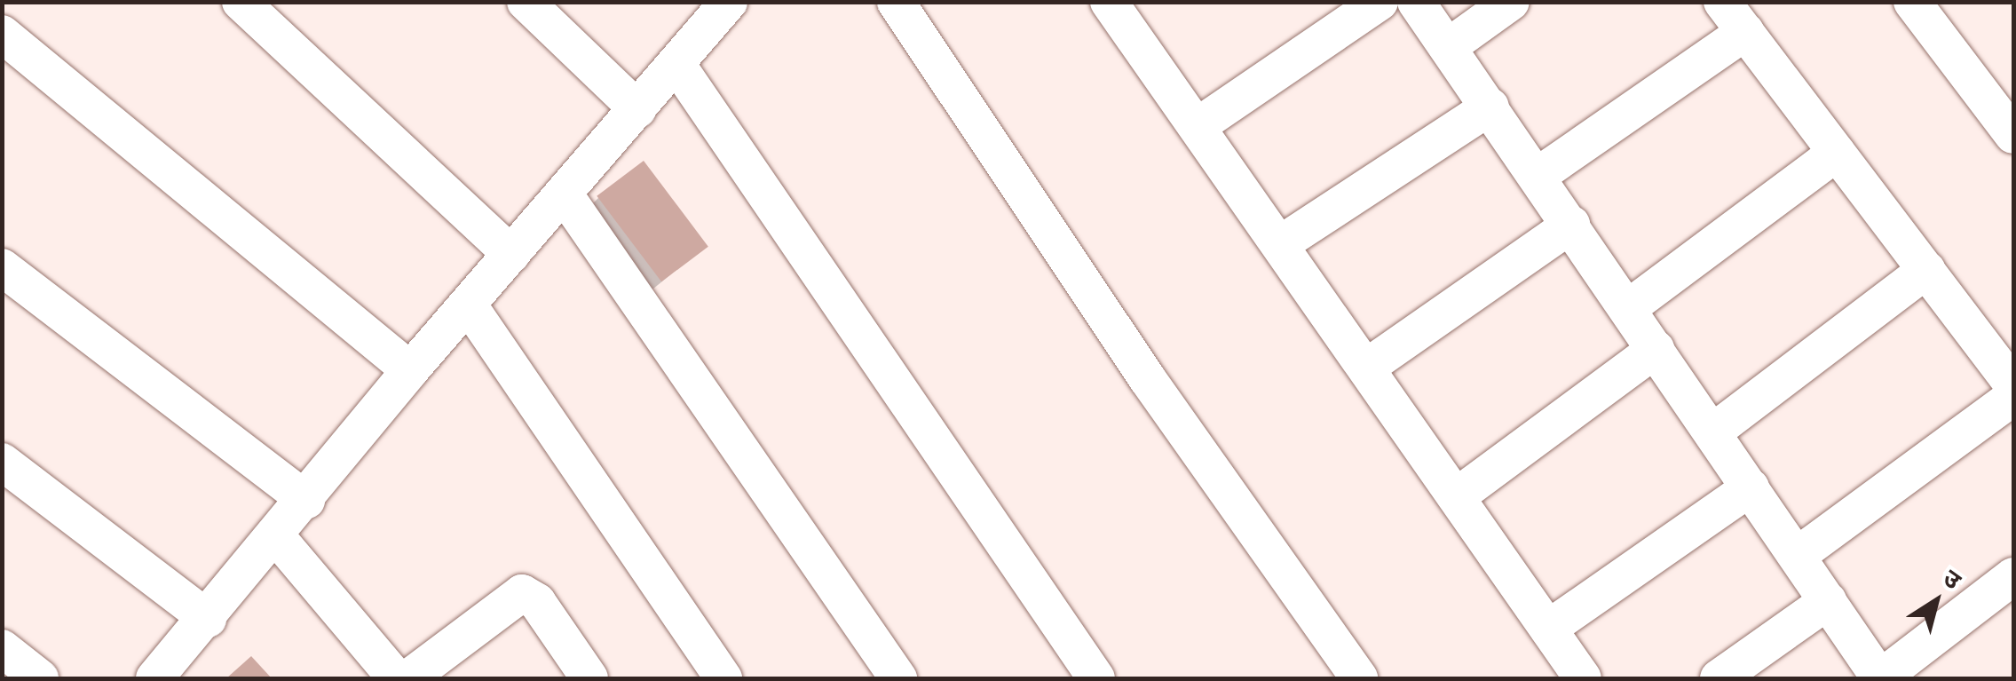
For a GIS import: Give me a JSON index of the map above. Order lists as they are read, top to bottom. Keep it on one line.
{"north":"top right"}
